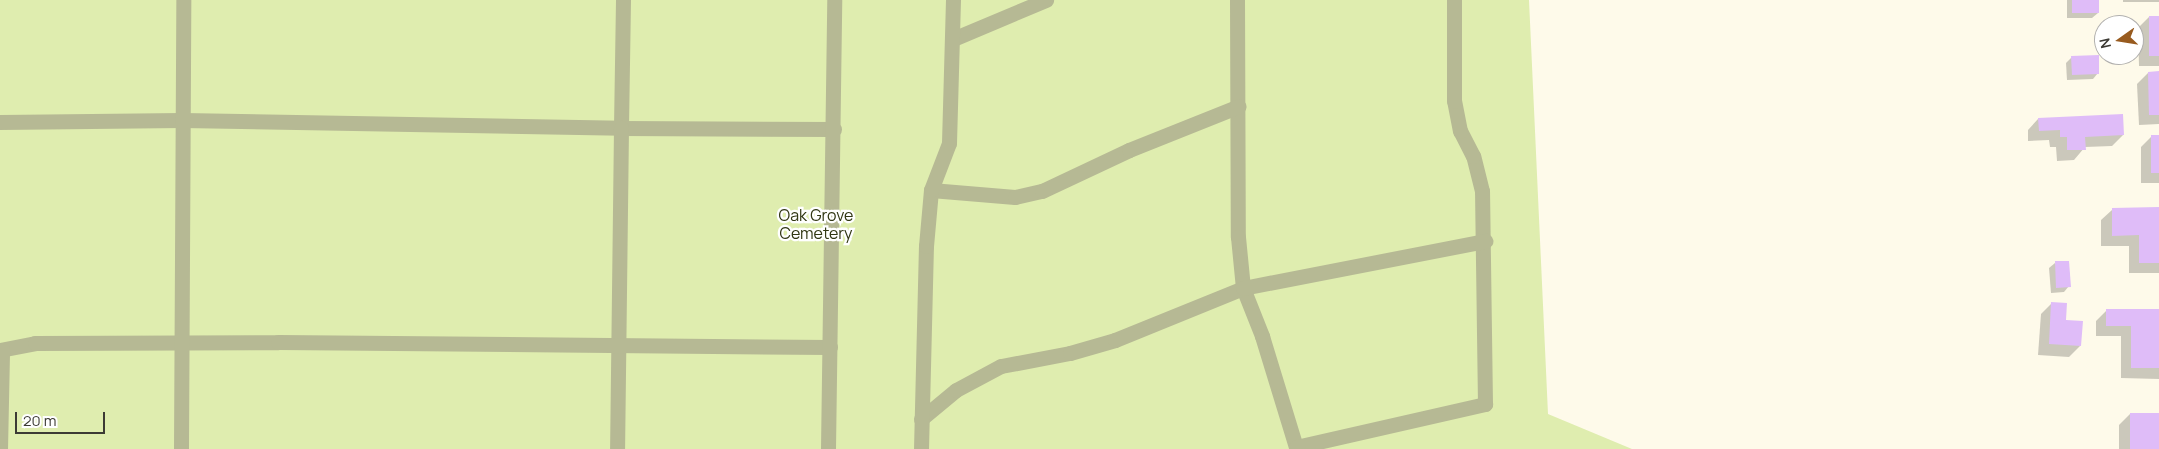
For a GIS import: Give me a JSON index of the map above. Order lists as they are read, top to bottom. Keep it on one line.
{"parks":["Oak Grove Cemetery"],"scale_bar":"20 m","north":"left"}
